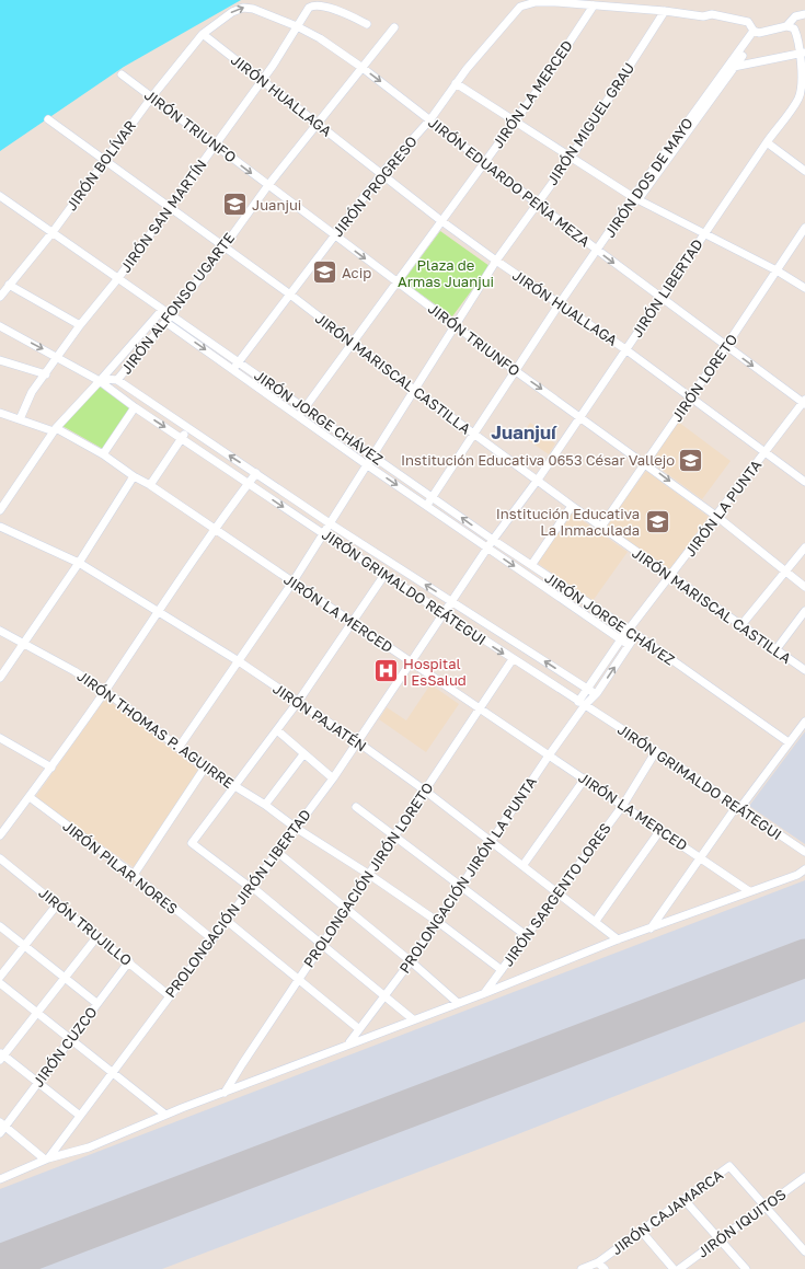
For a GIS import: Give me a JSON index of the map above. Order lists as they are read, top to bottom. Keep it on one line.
{"streets":{"street":["JIRÓN LA MERCED","JIRÓN HUALLAGA","JIRÓN MIGUEL GRAU","JIRÓN TRIUNFO","JIRÓN BOLÍVAR","JIRÓN DOS DE MAYO","JIRÓN EDUARDO PEÑA MEZA","JIRÓN PROGRESO","JIRÓN SAN MARTÍN","JIRÓN LIBERTAD","JIRÓN ALFONSO UGARTE","JIRÓN MARISCAL CASTILLA","JIRÓN LORETO","JIRÓN JORGE CHÁVEZ","JIRÓN LA PUNTA","JIRÓN GRIMALDO REÁTEGUI","JIRÓN PAJATÉN","JIRÓN THOMAS P. AGUIRRE","JIRÓN PILAR NORES","PROLONGACIÓN JIRÓN LORETO","PROLONGACIÓN JIRÓN LA PUNTA","JIRÓN SARGENTO LORES","PROLONGACIÓN JIRÓN LIBERTAD","JIRÓN TRUJILLO","JIRÓN CUZCO","JIRÓN CAJAMARCA","JIRÓN IQUITOS"]},"crossings":[["JIRÓN LA MERCED","JIRÓN HUALLAGA"],["JIRÓN LA MERCED","JIRÓN MIGUEL GRAU"],["JIRÓN LA MERCED","JIRÓN TRIUNFO"],["JIRÓN LA MERCED","JIRÓN EDUARDO PEÑA MEZA"],["JIRÓN LA MERCED","JIRÓN PROGRESO"],["JIRÓN LA MERCED","JIRÓN SAN MARTÍN"],["JIRÓN LA MERCED","JIRÓN MARISCAL CASTILLA"],["JIRÓN LA MERCED","JIRÓN JORGE CHÁVEZ"],["JIRÓN LA MERCED","PROLONGACIÓN JIRÓN LORETO"],["JIRÓN LA MERCED","PROLONGACIÓN JIRÓN LA PUNTA"],["JIRÓN LA MERCED","JIRÓN SARGENTO LORES"],["JIRÓN LA MERCED","PROLONGACIÓN JIRÓN LIBERTAD"],["JIRÓN HUALLAGA","JIRÓN MIGUEL GRAU"],["JIRÓN HUALLAGA","JIRÓN BOLÍVAR"],["JIRÓN HUALLAGA","JIRÓN DOS DE MAYO"],["JIRÓN HUALLAGA","JIRÓN EDUARDO PEÑA MEZA"],["JIRÓN HUALLAGA","JIRÓN PROGRESO"],["JIRÓN HUALLAGA","JIRÓN SAN MARTÍN"],["JIRÓN HUALLAGA","JIRÓN LIBERTAD"],["JIRÓN HUALLAGA","JIRÓN ALFONSO UGARTE"],["JIRÓN HUALLAGA","JIRÓN LORETO"],["JIRÓN HUALLAGA","JIRÓN LA PUNTA"],["JIRÓN MIGUEL GRAU","JIRÓN TRIUNFO"],["JIRÓN MIGUEL GRAU","JIRÓN EDUARDO PEÑA MEZA"],["JIRÓN MIGUEL GRAU","JIRÓN MARISCAL CASTILLA"],["JIRÓN MIGUEL GRAU","JIRÓN JORGE CHÁVEZ"],["JIRÓN MIGUEL GRAU","JIRÓN GRIMALDO REÁTEGUI"],["JIRÓN MIGUEL GRAU","JIRÓN PAJATÉN"],["JIRÓN MIGUEL GRAU","JIRÓN THOMAS P. AGUIRRE"],["JIRÓN TRIUNFO","JIRÓN BOLÍVAR"],["JIRÓN TRIUNFO","JIRÓN DOS DE MAYO"],["JIRÓN TRIUNFO","JIRÓN PROGRESO"],["JIRÓN TRIUNFO","JIRÓN SAN MARTÍN"],["JIRÓN TRIUNFO","JIRÓN LIBERTAD"],["JIRÓN TRIUNFO","JIRÓN ALFONSO UGARTE"],["JIRÓN TRIUNFO","JIRÓN LORETO"],["JIRÓN TRIUNFO","JIRÓN LA PUNTA"],["JIRÓN BOLÍVAR","JIRÓN EDUARDO PEÑA MEZA"],["JIRÓN BOLÍVAR","JIRÓN MARISCAL CASTILLA"],["JIRÓN BOLÍVAR","JIRÓN JORGE CHÁVEZ"],["JIRÓN DOS DE MAYO","JIRÓN EDUARDO PEÑA MEZA"],["JIRÓN DOS DE MAYO","JIRÓN MARISCAL CASTILLA"],["JIRÓN DOS DE MAYO","JIRÓN JORGE CHÁVEZ"],["JIRÓN EDUARDO PEÑA MEZA","JIRÓN PROGRESO"],["JIRÓN EDUARDO PEÑA MEZA","JIRÓN SAN MARTÍN"],["JIRÓN EDUARDO PEÑA MEZA","JIRÓN LIBERTAD"],["JIRÓN EDUARDO PEÑA MEZA","JIRÓN ALFONSO UGARTE"],["JIRÓN EDUARDO PEÑA MEZA","JIRÓN LORETO"],["JIRÓN EDUARDO PEÑA MEZA","JIRÓN LA PUNTA"],["JIRÓN PROGRESO","JIRÓN MARISCAL CASTILLA"],["JIRÓN PROGRESO","JIRÓN JORGE CHÁVEZ"],["JIRÓN SAN MARTÍN","JIRÓN MARISCAL CASTILLA"],["JIRÓN SAN MARTÍN","JIRÓN JORGE CHÁVEZ"],["JIRÓN SAN MARTÍN","JIRÓN GRIMALDO REÁTEGUI"],["JIRÓN LIBERTAD","JIRÓN MARISCAL CASTILLA"],["JIRÓN LIBERTAD","JIRÓN JORGE CHÁVEZ"],["JIRÓN LIBERTAD","JIRÓN GRIMALDO REÁTEGUI"],["JIRÓN LIBERTAD","PROLONGACIÓN JIRÓN LIBERTAD"],["JIRÓN ALFONSO UGARTE","JIRÓN MARISCAL CASTILLA"],["JIRÓN ALFONSO UGARTE","JIRÓN JORGE CHÁVEZ"],["JIRÓN ALFONSO UGARTE","JIRÓN GRIMALDO REÁTEGUI"],["JIRÓN MARISCAL CASTILLA","JIRÓN LORETO"],["JIRÓN MARISCAL CASTILLA","JIRÓN LA PUNTA"],["JIRÓN JORGE CHÁVEZ","JIRÓN LA PUNTA"],["JIRÓN LA PUNTA","JIRÓN GRIMALDO REÁTEGUI"],["JIRÓN LA PUNTA","PROLONGACIÓN JIRÓN LA PUNTA"],["JIRÓN GRIMALDO REÁTEGUI","PROLONGACIÓN JIRÓN LORETO"],["JIRÓN GRIMALDO REÁTEGUI","PROLONGACIÓN JIRÓN LA PUNTA"],["JIRÓN GRIMALDO REÁTEGUI","JIRÓN SARGENTO LORES"],["JIRÓN GRIMALDO REÁTEGUI","PROLONGACIÓN JIRÓN LIBERTAD"],["JIRÓN PAJATÉN","PROLONGACIÓN JIRÓN LORETO"],["JIRÓN PAJATÉN","PROLONGACIÓN JIRÓN LA PUNTA"],["JIRÓN PAJATÉN","JIRÓN SARGENTO LORES"],["JIRÓN PAJATÉN","PROLONGACIÓN JIRÓN LIBERTAD"],["JIRÓN THOMAS P. AGUIRRE","PROLONGACIÓN JIRÓN LORETO"],["JIRÓN THOMAS P. AGUIRRE","PROLONGACIÓN JIRÓN LA PUNTA"],["JIRÓN THOMAS P. AGUIRRE","JIRÓN SARGENTO LORES"],["JIRÓN THOMAS P. AGUIRRE","PROLONGACIÓN JIRÓN LIBERTAD"],["JIRÓN PILAR NORES","PROLONGACIÓN JIRÓN LIBERTAD"],["PROLONGACIÓN JIRÓN LIBERTAD","JIRÓN TRUJILLO"],["JIRÓN TRUJILLO","JIRÓN CUZCO"],["JIRÓN CAJAMARCA","JIRÓN IQUITOS"]],"one_way":["JIRÓN TRIUNFO","JIRÓN EDUARDO PEÑA MEZA"],"districts":["Juanjuí"],"parks":["Plaza de Armas Juanjui"],"places":{"school or university":["Juanjui","Acip","Institución Educativa 0653 César Vallejo","Institución Educativa La Inmaculada"],"hospital":["Hospital I EsSalud"]}}
